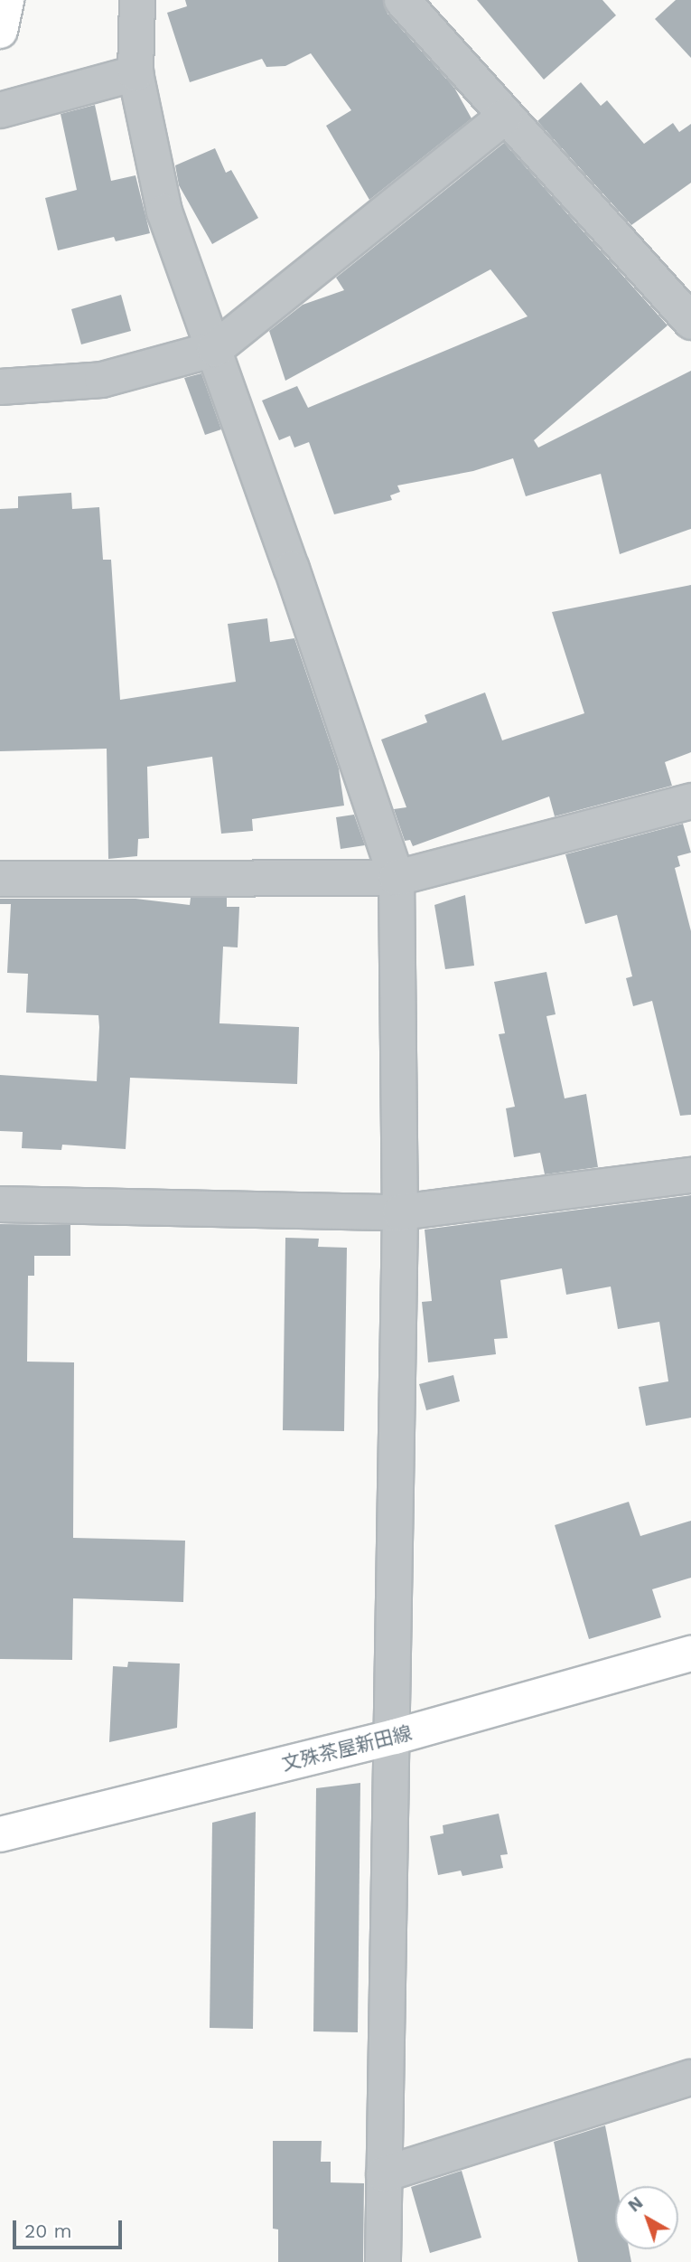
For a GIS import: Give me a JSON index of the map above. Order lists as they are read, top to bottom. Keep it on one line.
{"streets":{"main road":["文殊茶屋新田線"]},"scale_bar":"20 m","north":"top left"}
